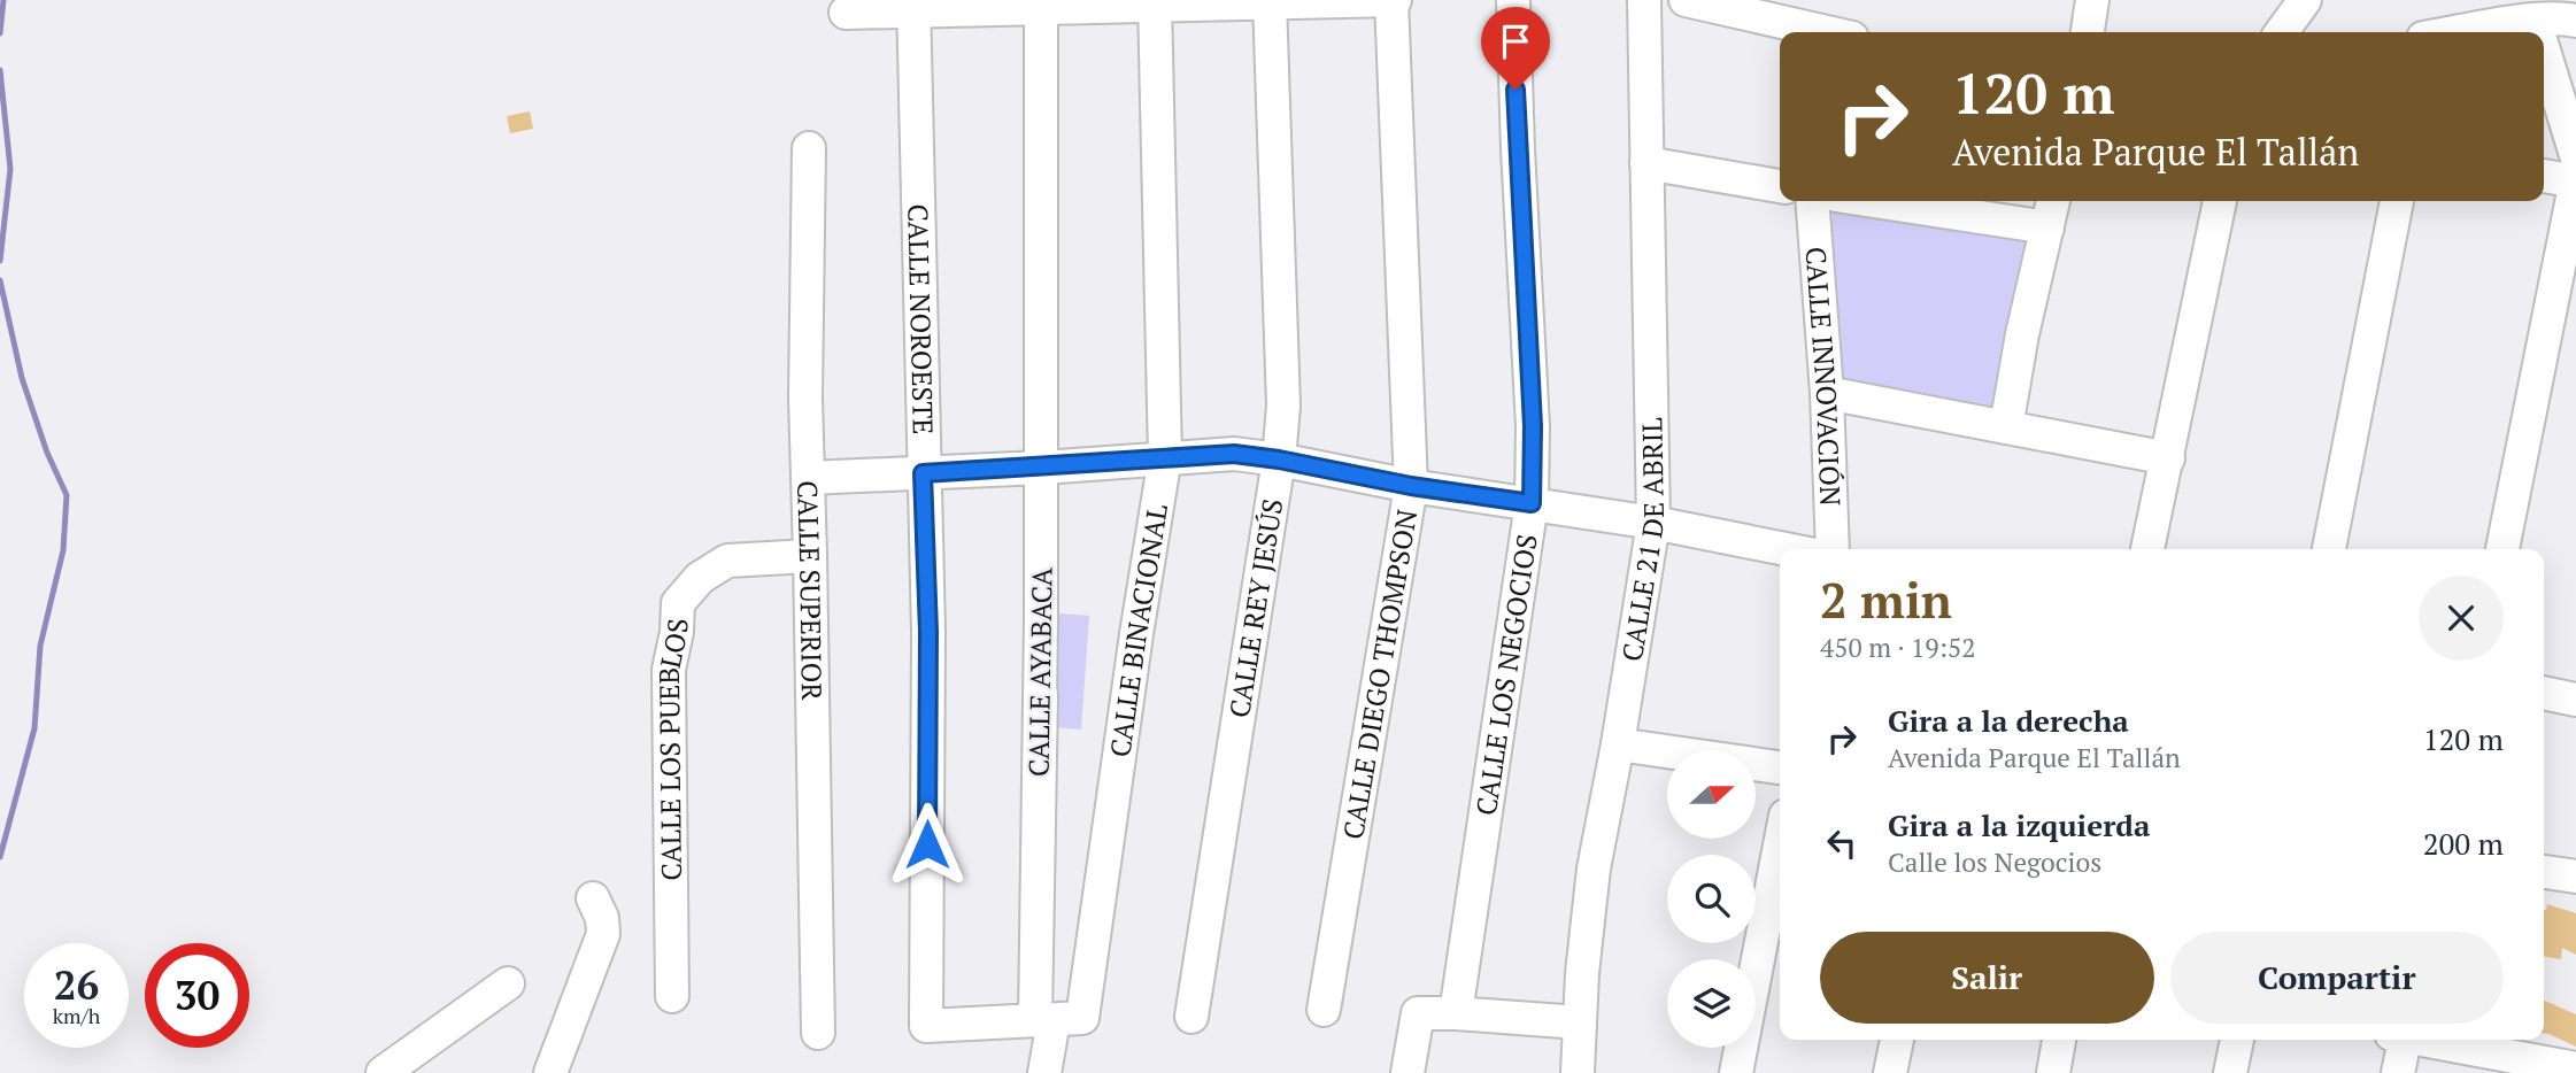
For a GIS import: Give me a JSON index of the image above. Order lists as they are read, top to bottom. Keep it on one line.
{"streets":{"street":["CALLE NOROESTE","CALLE INNOVACIÓN","CALLE 21 DE ABRIL","CALLE SUPERIOR","CALLE REY JESÚS","CALLE BINACIONAL","CALLE AYABACA","CALLE DIEGO THOMPSON","CALLE LOS NEGOCIOS","CALLE LOS PUEBLOS"]},"crossings":[["CALLE NOROESTE","CALLE BINACIONAL"],["CALLE NOROESTE","CALLE AYABACA"],["CALLE SUPERIOR","CALLE LOS PUEBLOS"],["CALLE BINACIONAL","CALLE AYABACA"]],"north":"right","page":{"turn":["120 m","Avenida Parque El Tallán"],"heading":["2 min","450 m · 19:52"],"list":[{"name":"Gira a la derecha","note":"Avenida Parque El Tallán","value":"120 m"},{"name":"Gira a la izquierda","note":"Calle los Negocios","value":"200 m"}],"buttons":["Salir","Compartir"],"speed":"26 km/h","limit":"30"}}
